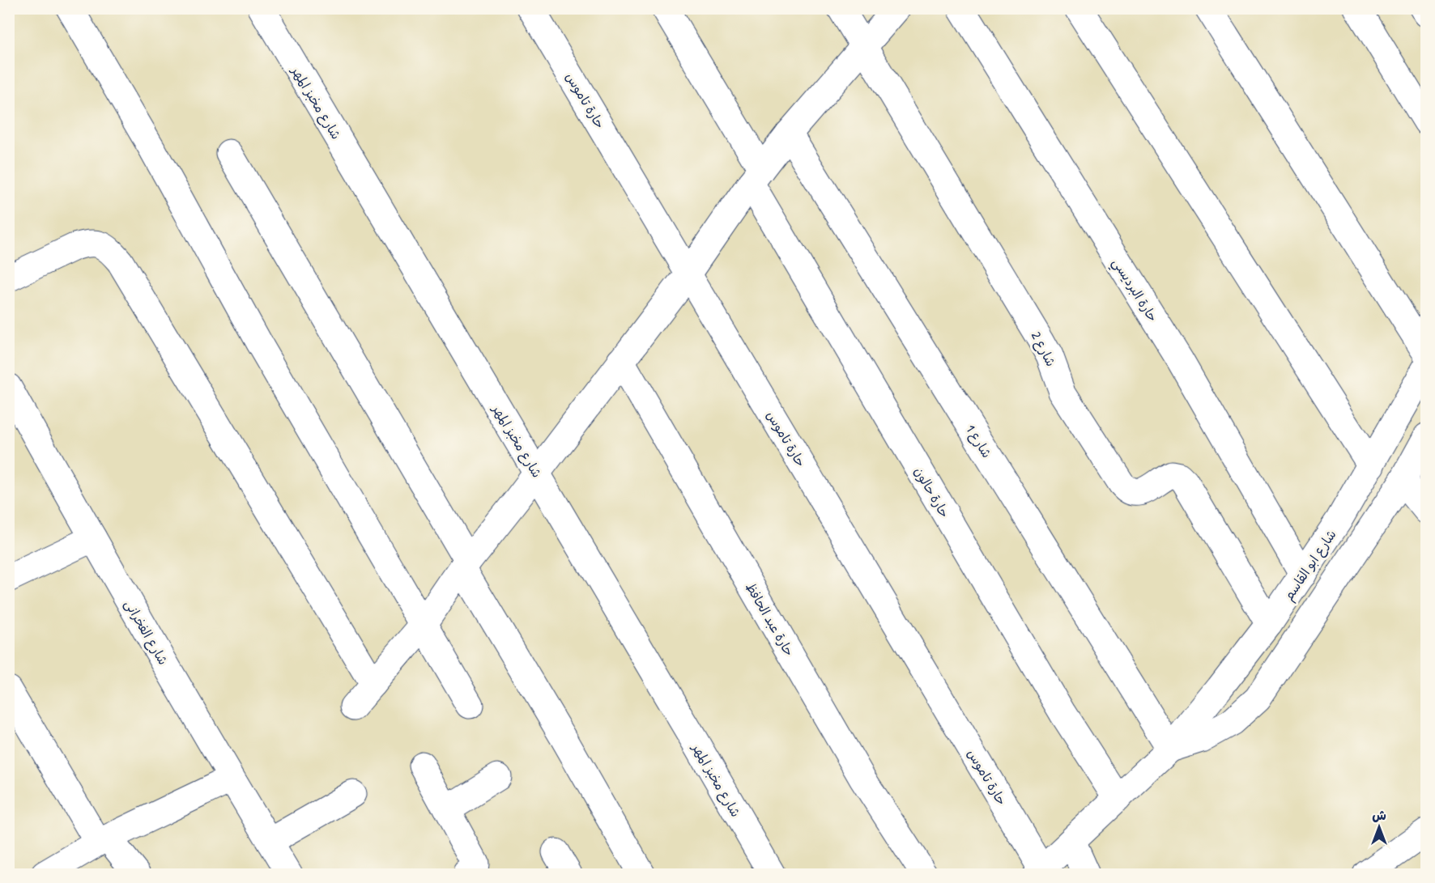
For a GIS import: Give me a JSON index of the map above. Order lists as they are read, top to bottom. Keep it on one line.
{"streets":{"street":["حارة تاموس","شارع مخبز المهر","حارة البرديسي","شارع 2","شارع 1","حارة حالون","شارع ابو القاسم","حارة عبد الحافظ","شارع الفخرانى"]},"crossings":[["حارة تاموس","شارع ابو القاسم"],["حارة البرديسي","شارع ابو القاسم"],["شارع 2","شارع ابو القاسم"],["شارع 1","شارع ابو القاسم"],["حارة حالون","شارع ابو القاسم"]],"north":"top"}
